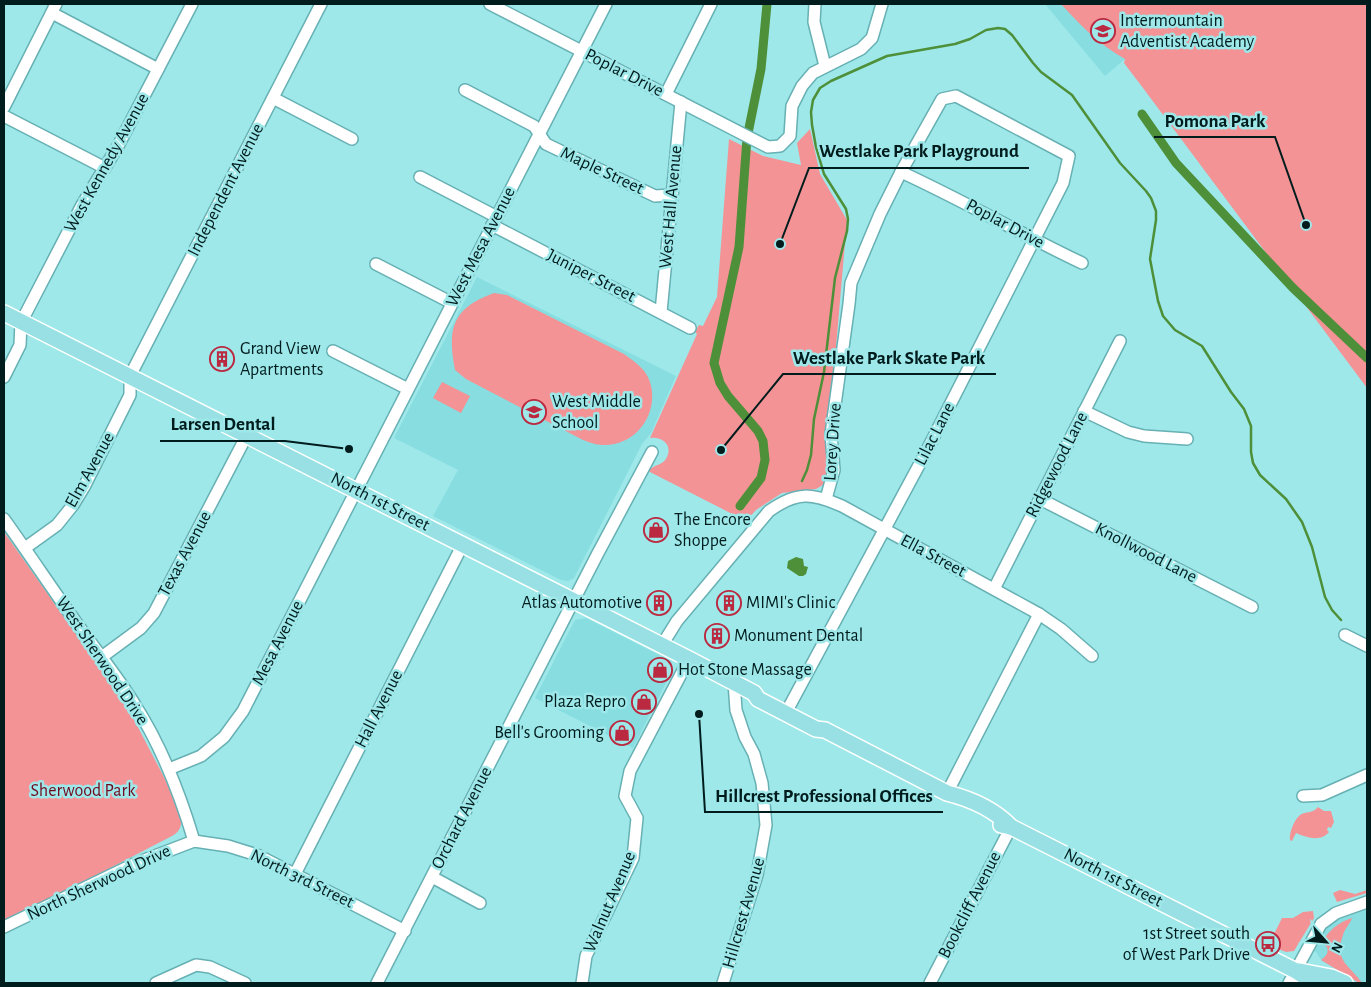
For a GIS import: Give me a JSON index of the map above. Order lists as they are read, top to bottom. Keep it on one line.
{"streets":{"main road":["North 1st Street"],"street":["Poplar Drive","West Kennedy Avenue","Maple Street","Independent Avenue","West Hall Avenue","West Mesa Avenue","Juniper Street","Lilac Lane","Lorey Drive","Ridgewood Lane","Elm Avenue","Knollwood Lane","Texas Avenue","Ella Street","Mesa Avenue","West Sherwood Drive","Hall Avenue","Orchard Avenue","North 3rd Street","North Sherwood Drive","Walnut Avenue","Bookcliff Avenue","Hillcrest Avenue"]},"crossings":[["Poplar Drive","West Hall Avenue"],["Poplar Drive","West Mesa Avenue"],["Poplar Drive","Lilac Lane"],["Poplar Drive","Lorey Drive"],["West Kennedy Avenue","North 1st Street"],["Maple Street","West Hall Avenue"],["Maple Street","West Mesa Avenue"],["Independent Avenue","Elm Avenue"],["Independent Avenue","North 1st Street"],["West Hall Avenue","Juniper Street"],["West Mesa Avenue","Juniper Street"],["West Mesa Avenue","North 1st Street"],["West Mesa Avenue","Mesa Avenue"],["Lilac Lane","Lorey Drive"],["Lilac Lane","North 1st Street"],["Lilac Lane","Ella Street"],["Lorey Drive","North 1st Street"],["Lorey Drive","Ella Street"],["Ridgewood Lane","Knollwood Lane"],["Ridgewood Lane","Ella Street"],["Elm Avenue","North 1st Street"],["Elm Avenue","West Sherwood Drive"],["North 1st Street","Texas Avenue"],["North 1st Street","Mesa Avenue"],["North 1st Street","Hall Avenue"],["North 1st Street","Orchard Avenue"],["North 1st Street","Walnut Avenue"],["North 1st Street","Bookcliff Avenue"],["North 1st Street","Hillcrest Avenue"],["Texas Avenue","West Sherwood Drive"],["Mesa Avenue","West Sherwood Drive"],["West Sherwood Drive","North 3rd Street"],["West Sherwood Drive","North Sherwood Drive"],["Hall Avenue","North 3rd Street"],["Orchard Avenue","North 3rd Street"],["North 3rd Street","North Sherwood Drive"]],"parks":["Sherwood Park"],"places":{"school or university":["Intermountain Adventist Academy","West Middle School"],"other":["Pomona Park","Westlake Park Playground","Larsen Dental","Westlake Park Skate Park","Hillcrest Professional Offices"],"building":["Grand View Apartments","Atlas Automotive","MIMI's Clinic","Monument Dental"],"shop":["The Encore Shoppe","Hot Stone Massage","Plaza Repro","Bell's Grooming"],"bus stop":["1st Street south of West Park Drive"]},"north":"bottom right"}
